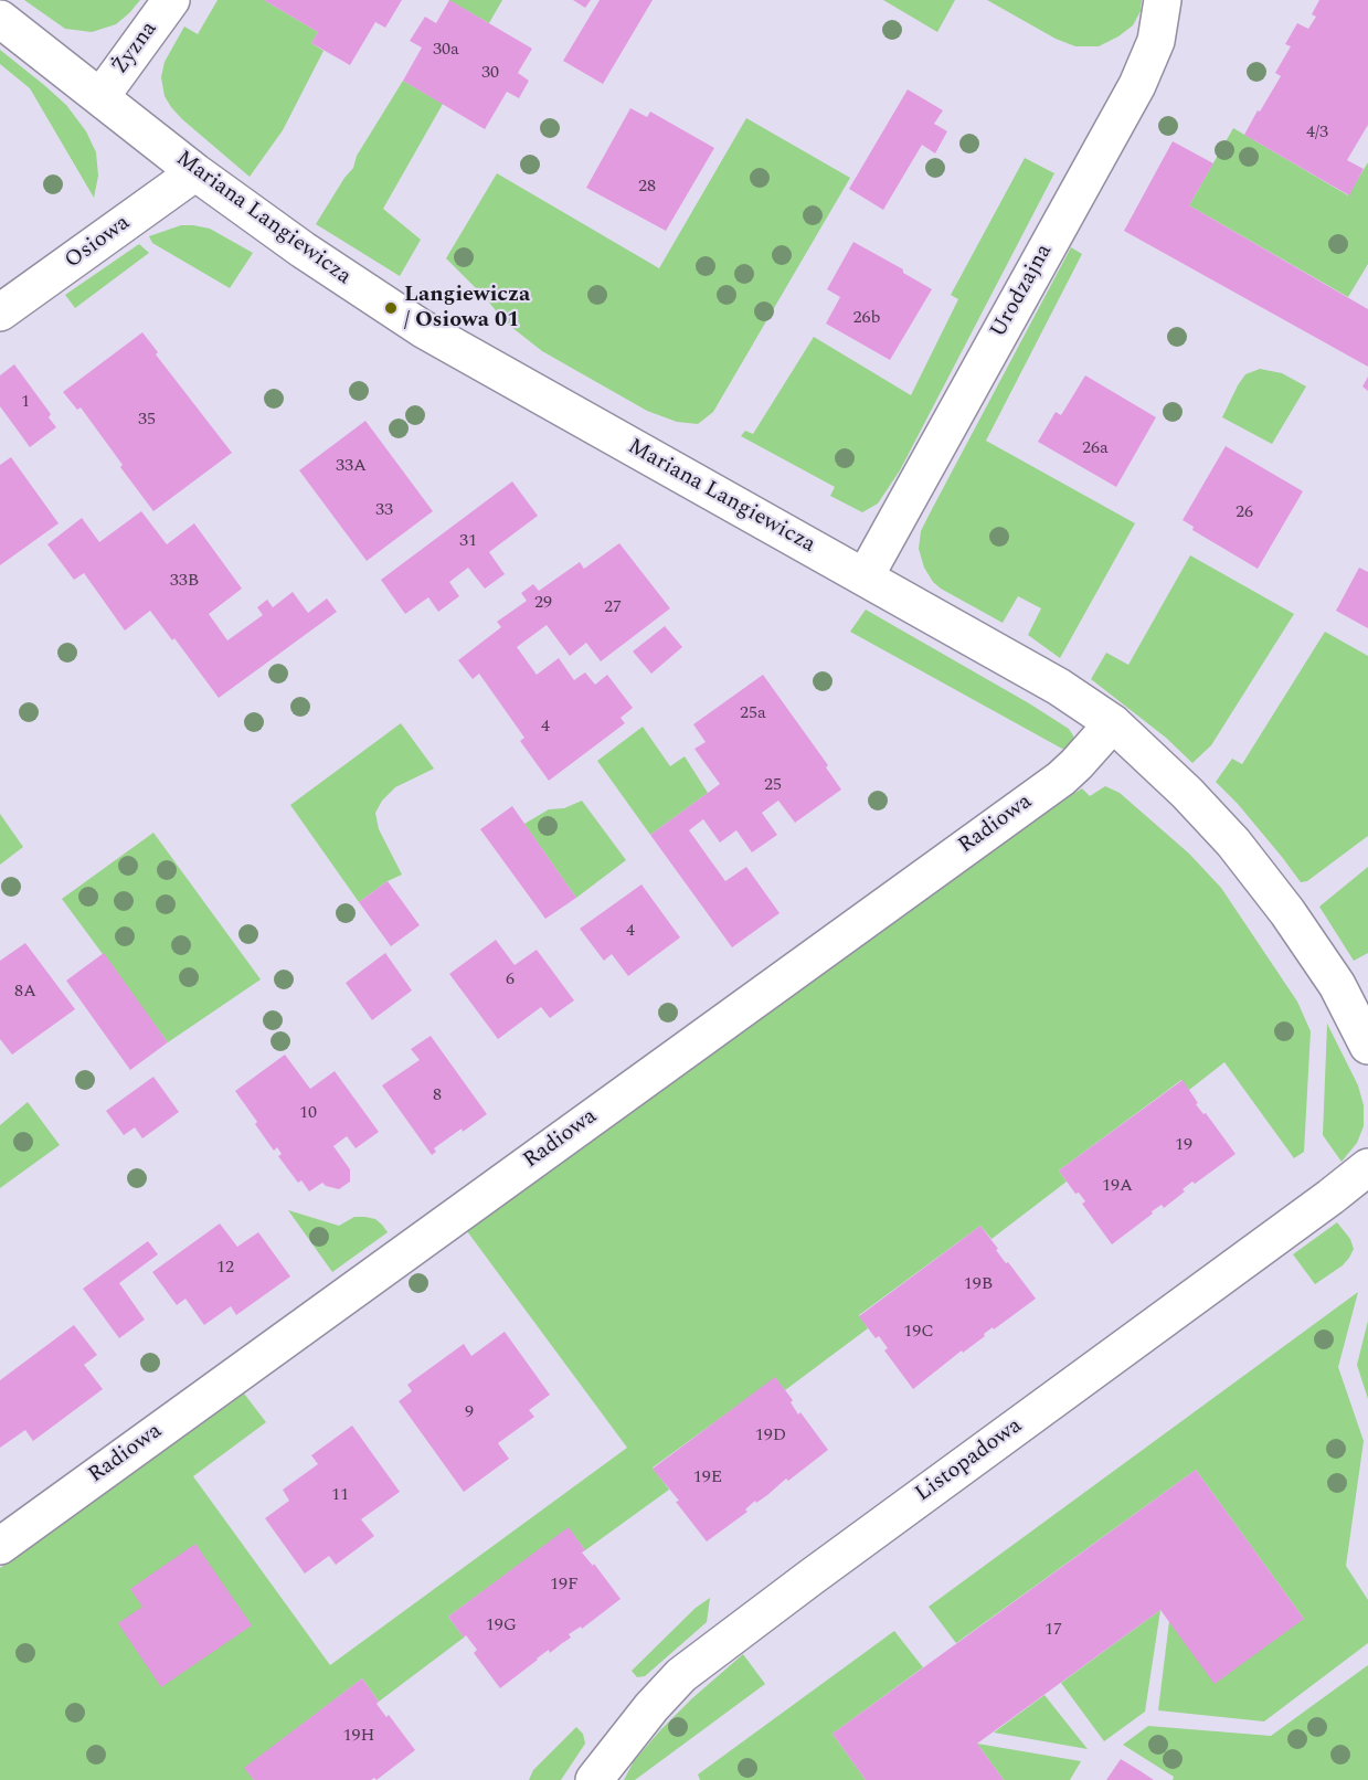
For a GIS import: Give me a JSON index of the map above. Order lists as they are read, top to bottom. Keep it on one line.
{"streets":{"street":["Żyzna","Mariana Langiewicza","Osiowa","Urodzajna","Radiowa","Listopadowa"]},"crossings":[["Żyzna","Mariana Langiewicza"],["Mariana Langiewicza","Osiowa"],["Mariana Langiewicza","Urodzajna"],["Mariana Langiewicza","Radiowa"]],"places":["Langiewicza / Osiowa 01"],"house_numbers":["30a","30","4/3","28","26b","1","35","26a","33A","33","26","31","33B","29","27","25a","4","25","4","6","8A","8","10","19","19A","12","19B","19C","9","19D","19E","11","19F","19G","17","19H"]}
